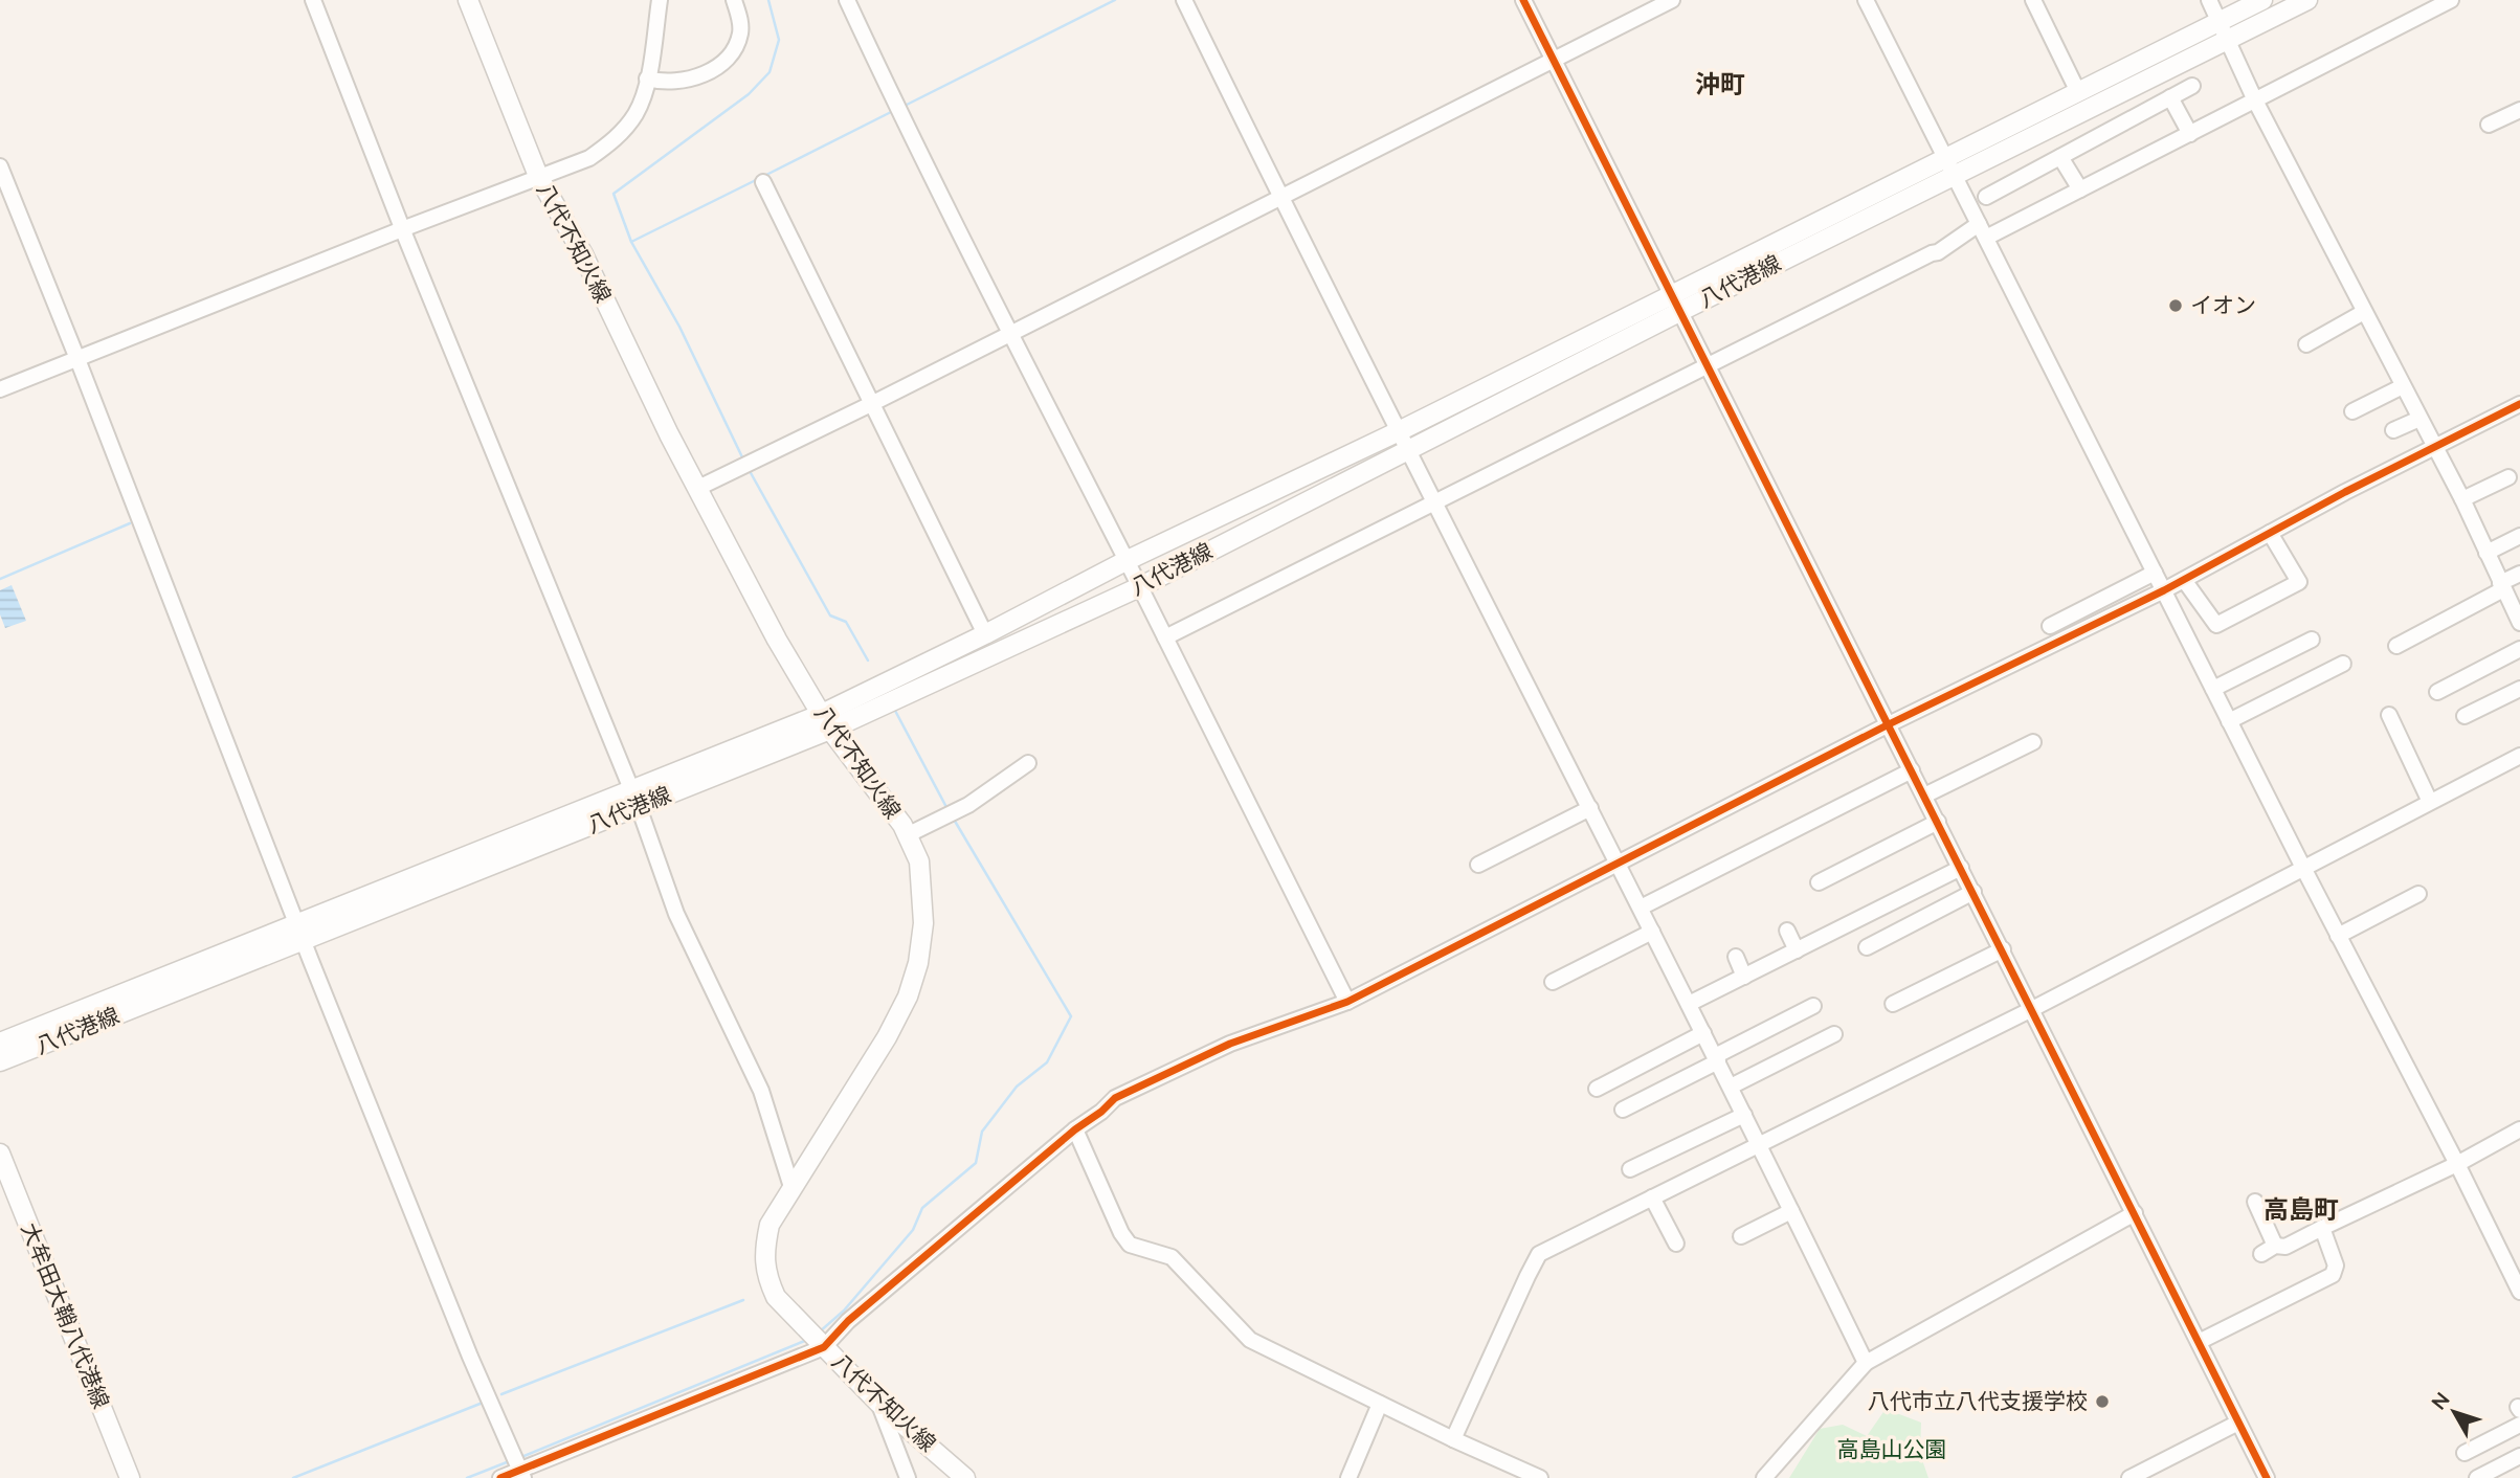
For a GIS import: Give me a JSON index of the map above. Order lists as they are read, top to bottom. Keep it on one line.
{"streets":{"main road":["八代不知火線","八代港線","大牟田大鞘八代港線"]},"crossings":[["八代不知火線","八代港線"]],"districts":["沖町","高島町"],"parks":["高島山公園"],"places":["イオン","八代市立八代支援学校"],"north":"top left"}
